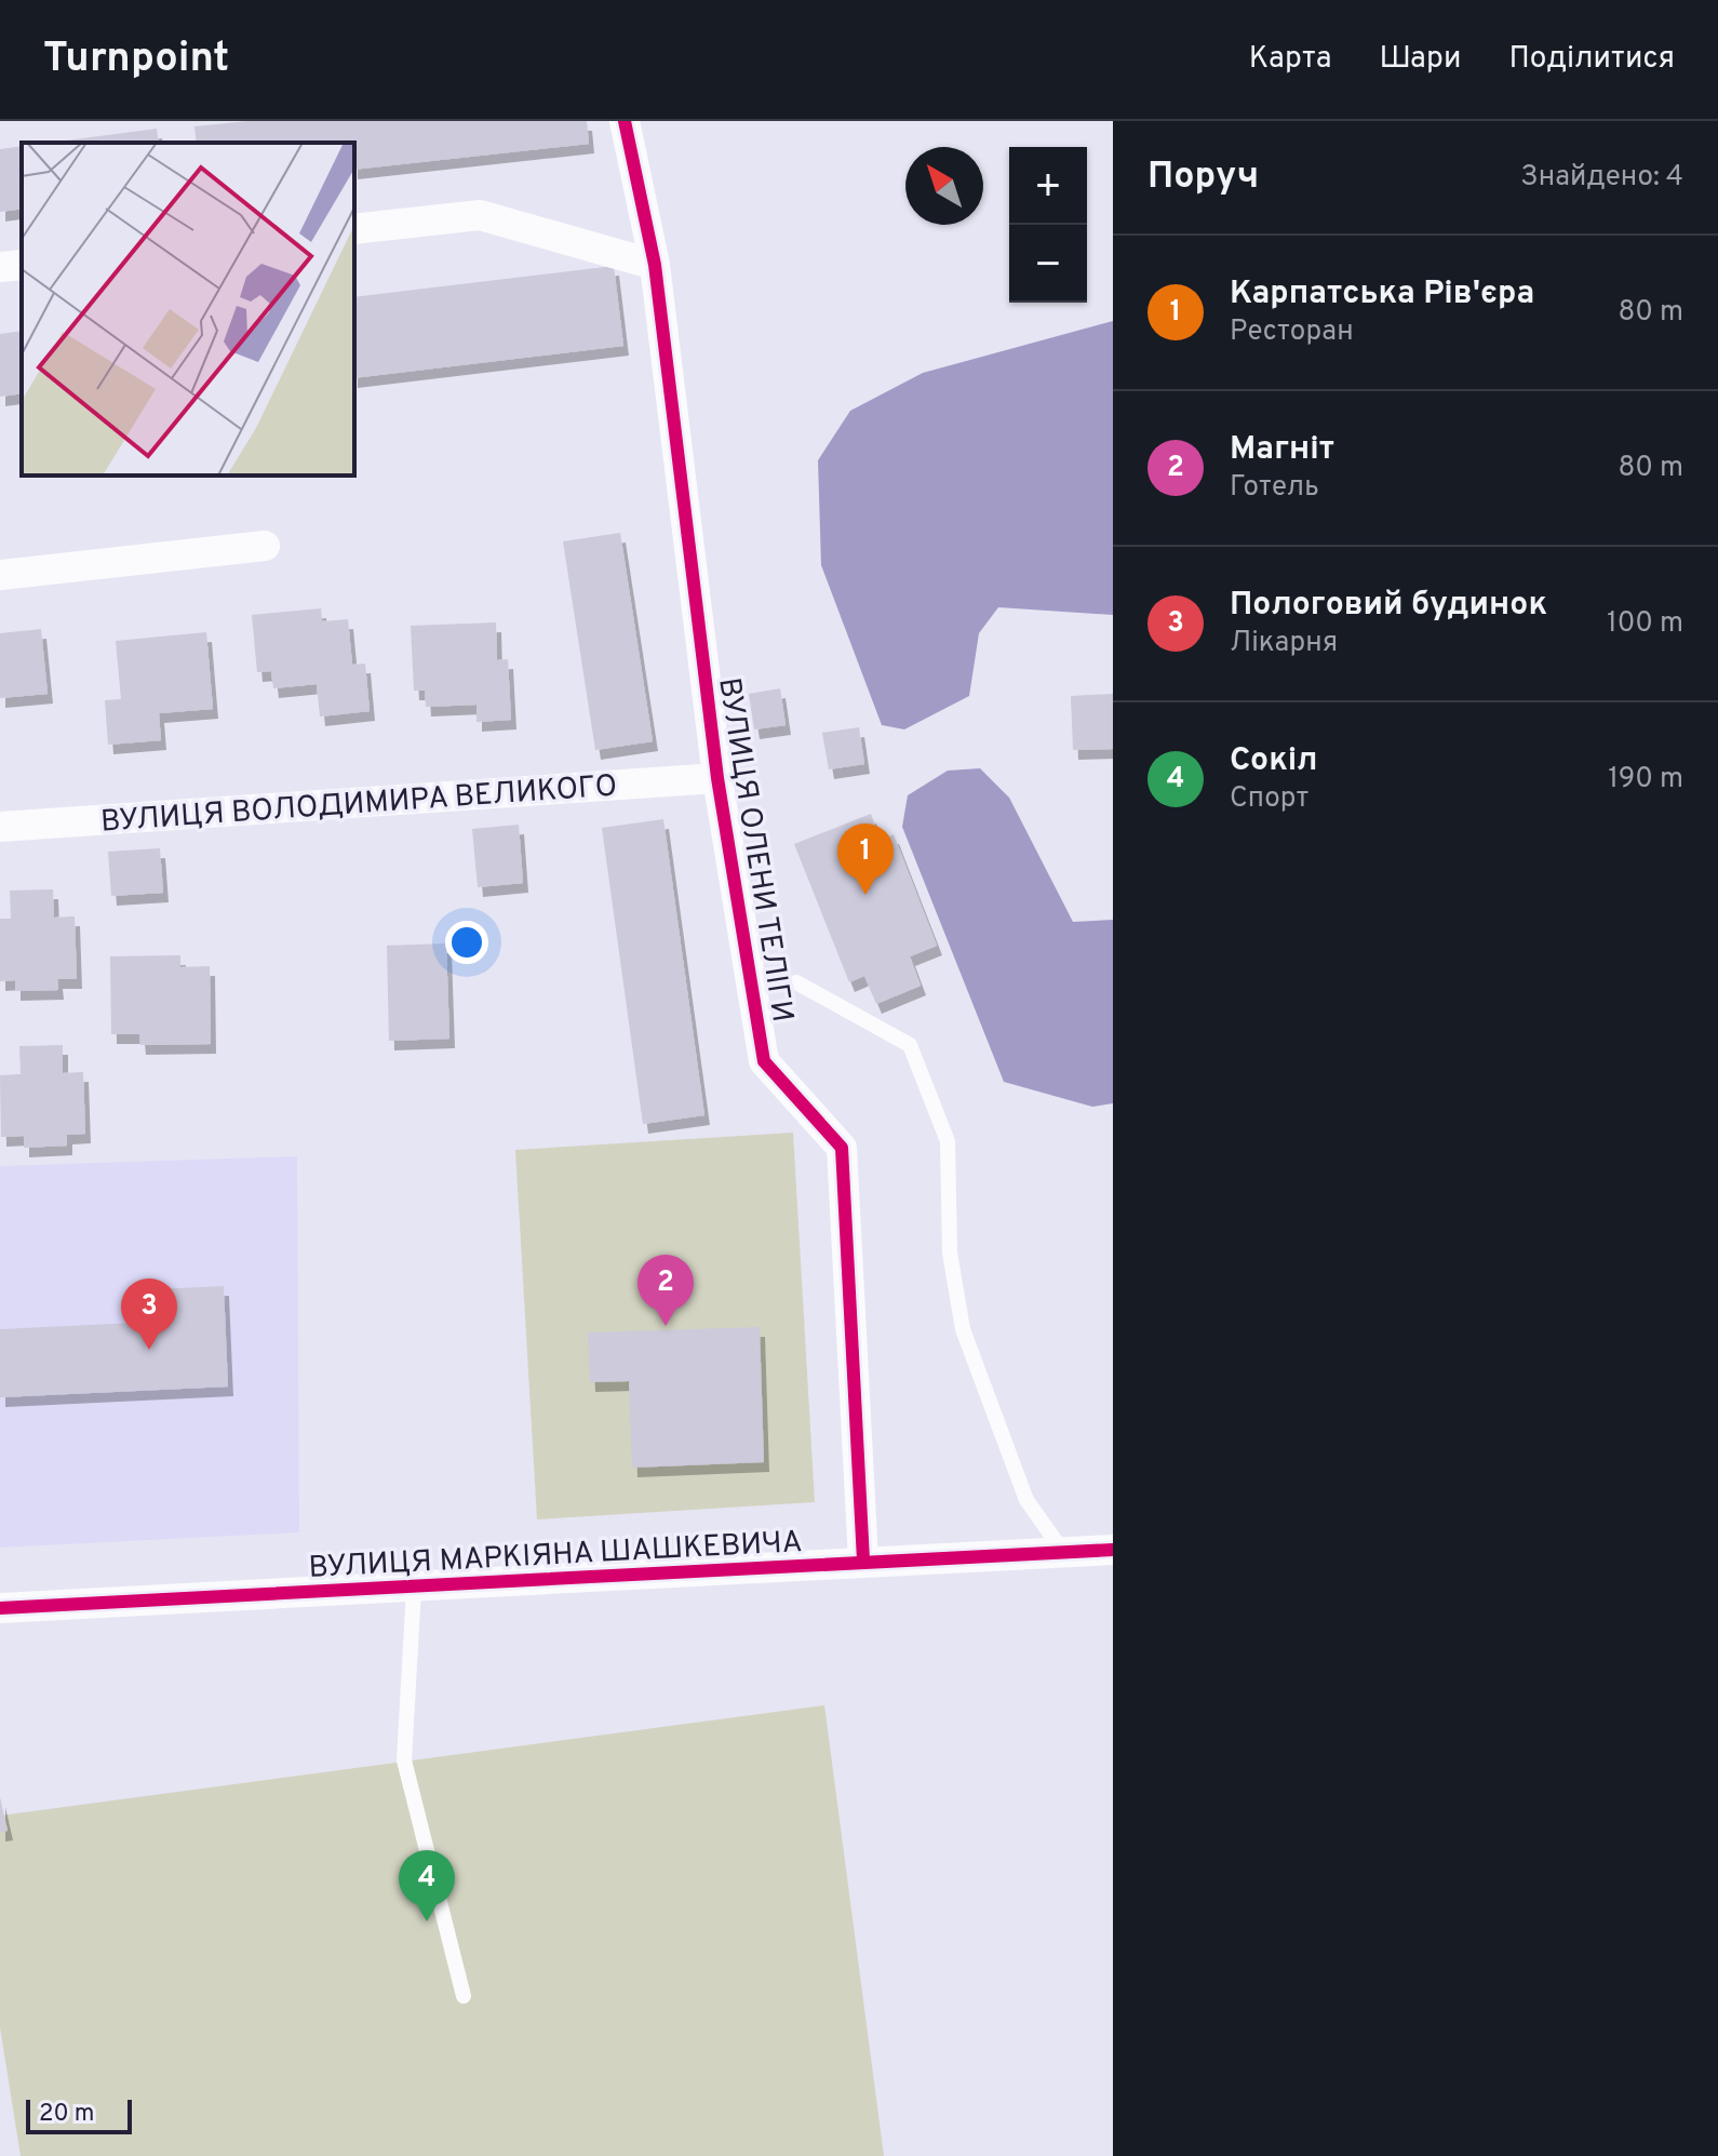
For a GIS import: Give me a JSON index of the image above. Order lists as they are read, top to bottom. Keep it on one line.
{"streets":{"street":["ВУЛИЦЯ ВОЛОДИМИРА ВЕЛИКОГО","ВУЛИЦЯ ОЛЕНИ ТЕЛІГИ","ВУЛИЦЯ МАРКІЯНА ШАШКЕВИЧА"]},"crossings":[["ВУЛИЦЯ ВОЛОДИМИРА ВЕЛИКОГО","ВУЛИЦЯ ОЛЕНИ ТЕЛІГИ"],["ВУЛИЦЯ ОЛЕНИ ТЕЛІГИ","ВУЛИЦЯ МАРКІЯНА ШАШКЕВИЧА"]],"scale_bar":"20 m","north":"top left","page":{"header":"Turnpoint","nav":["Карта","Шари","Поділитися"],"heading":["Поруч","Знайдено: 4"],"map_buttons":["+","−"],"list":[{"mark":"1","name":"Карпатська Рів'єра","note":"Ресторан","value":"80 m"},{"mark":"2","name":"Магніт","note":"Готель","value":"80 m"},{"mark":"3","name":"Пологовий будинок","note":"Лікарня","value":"100 m"},{"mark":"4","name":"Сокіл","note":"Спорт","value":"190 m"}],"pins":["1","2","3","4"],"scale":"20 m"}}
